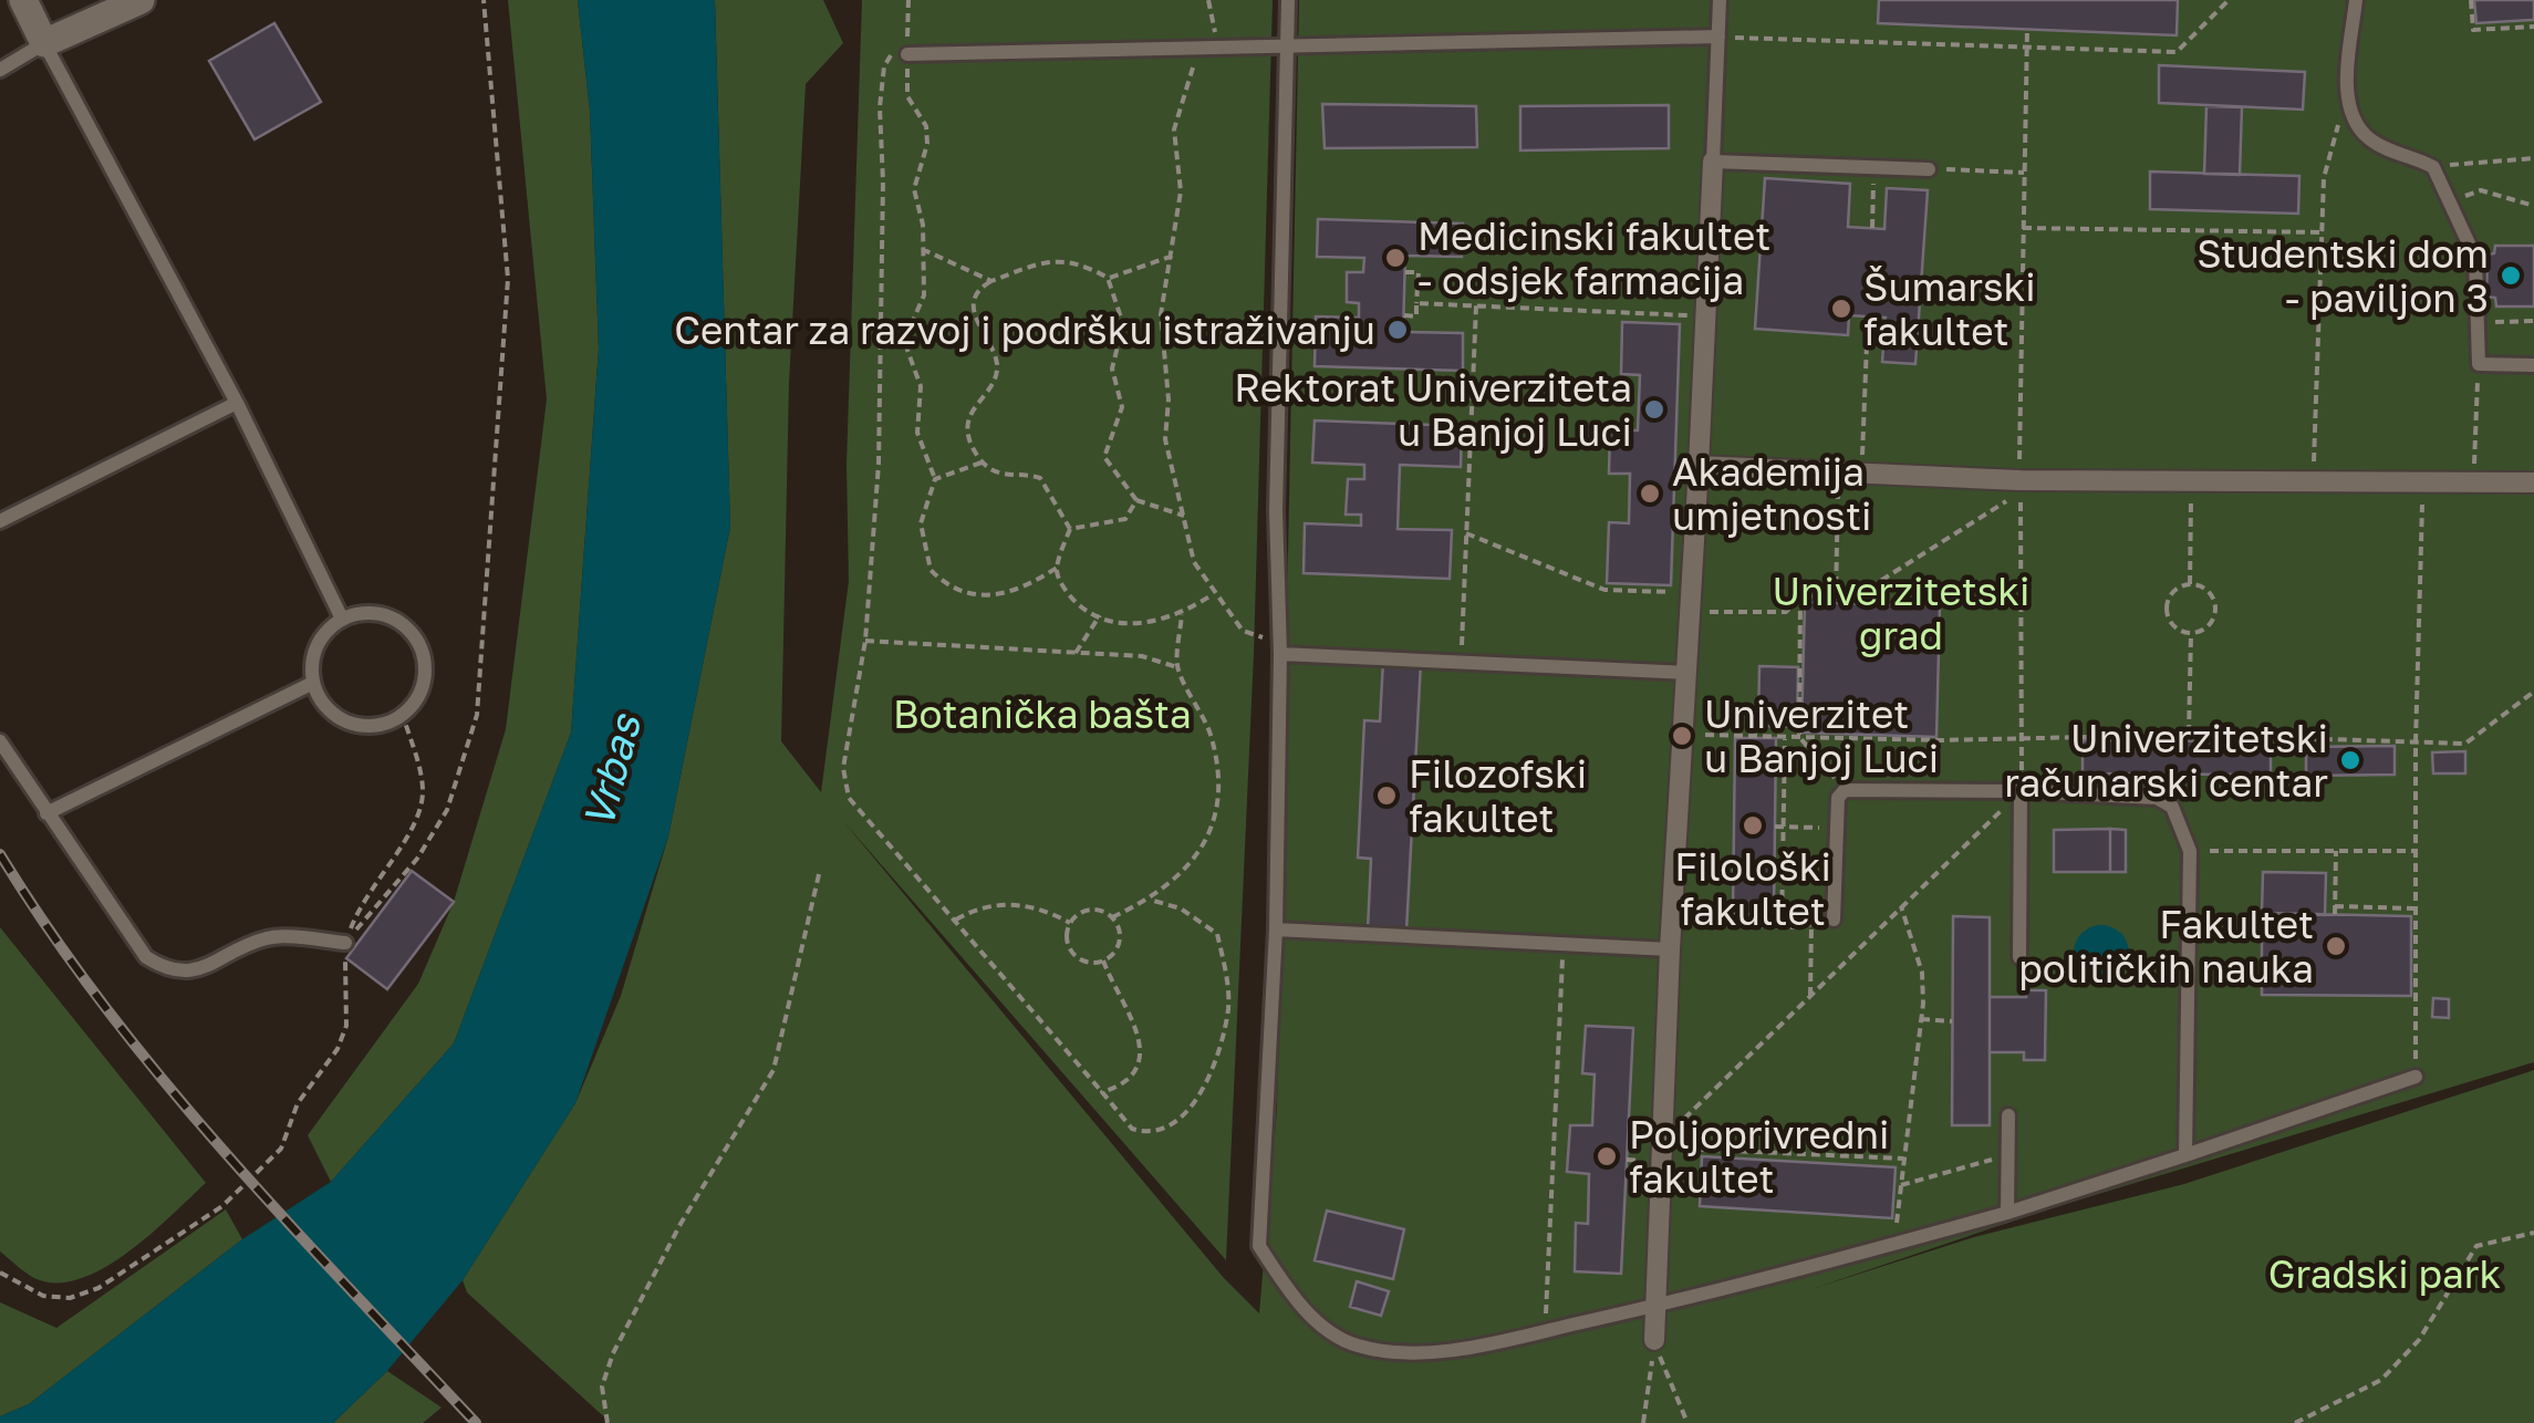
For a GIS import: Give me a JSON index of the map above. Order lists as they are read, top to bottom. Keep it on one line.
{"water":["Vrbas"],"parks":["Univerzitetski grad","Botanička bašta","Gradski park"],"places":["Medicinski fakultet - odsjek farmacija","Studentski dom - paviljon 3","Šumarski fakultet","Centar za razvoj i podršku istraživanju","Rektorat Univerziteta u Banjoj Luci","Akademija umjetnosti","Univerzitet u Banjoj Luci","Univerzitetski računarski centar","Filozofski fakultet","Filološki fakultet","Fakultet političkih nauka","Poljoprivredni fakultet"]}
